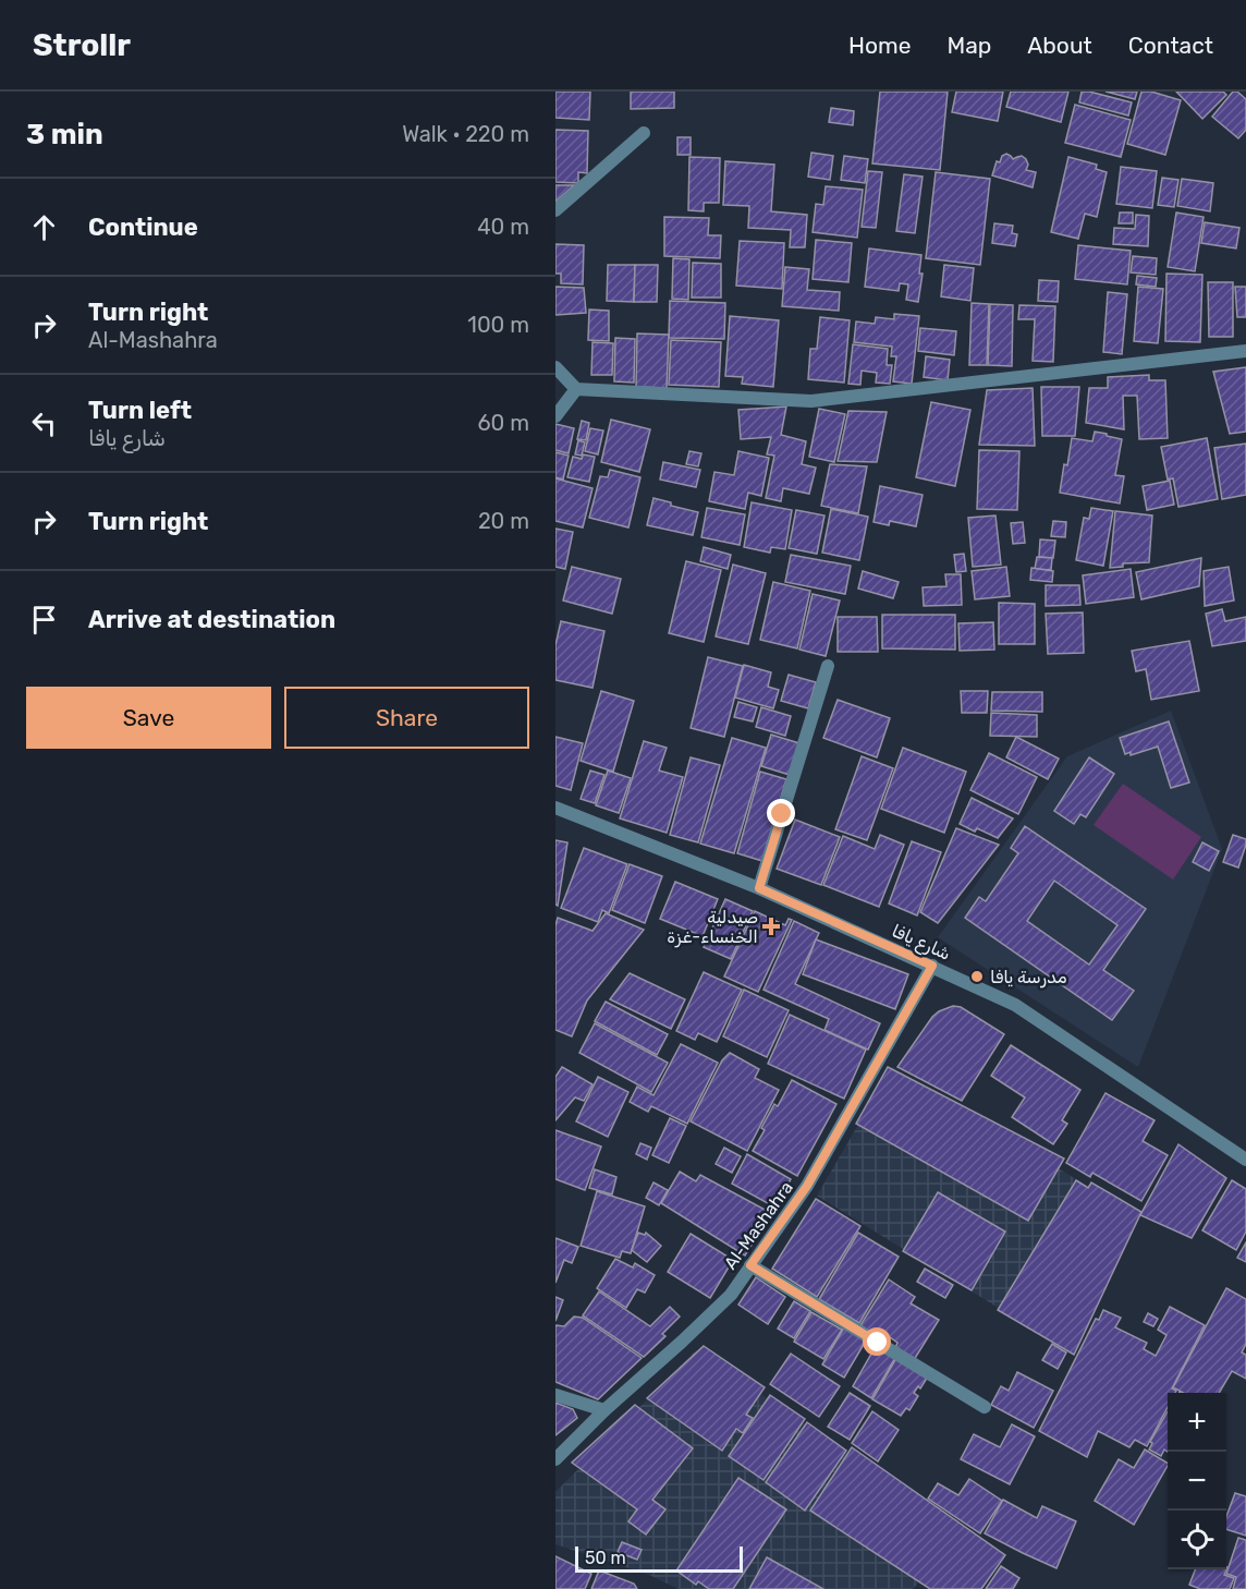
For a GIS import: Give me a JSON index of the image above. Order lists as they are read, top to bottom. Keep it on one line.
{"streets":{"street":["شارع يافا","Al-Mashahra"]},"crossings":[["شارع يافا","Al-Mashahra"]],"places":{"health":["صيدلية الخنساء-غزة"],"other":["مدرسة يافا"]},"scale_bar":"50 m","page":{"header":"Strollr","nav":["Home","Map","About","Contact"],"heading":["3 min","Walk · 220 m"],"list":[["Continue","40 m"],["Turn right","Al-Mashahra","100 m"],["Turn left","شارع يافا","60 m"],["Turn right","20 m"],"Arrive at destination"],"buttons":["Save","Share"],"map_buttons":["+","−"],"scale":"50 m"}}
